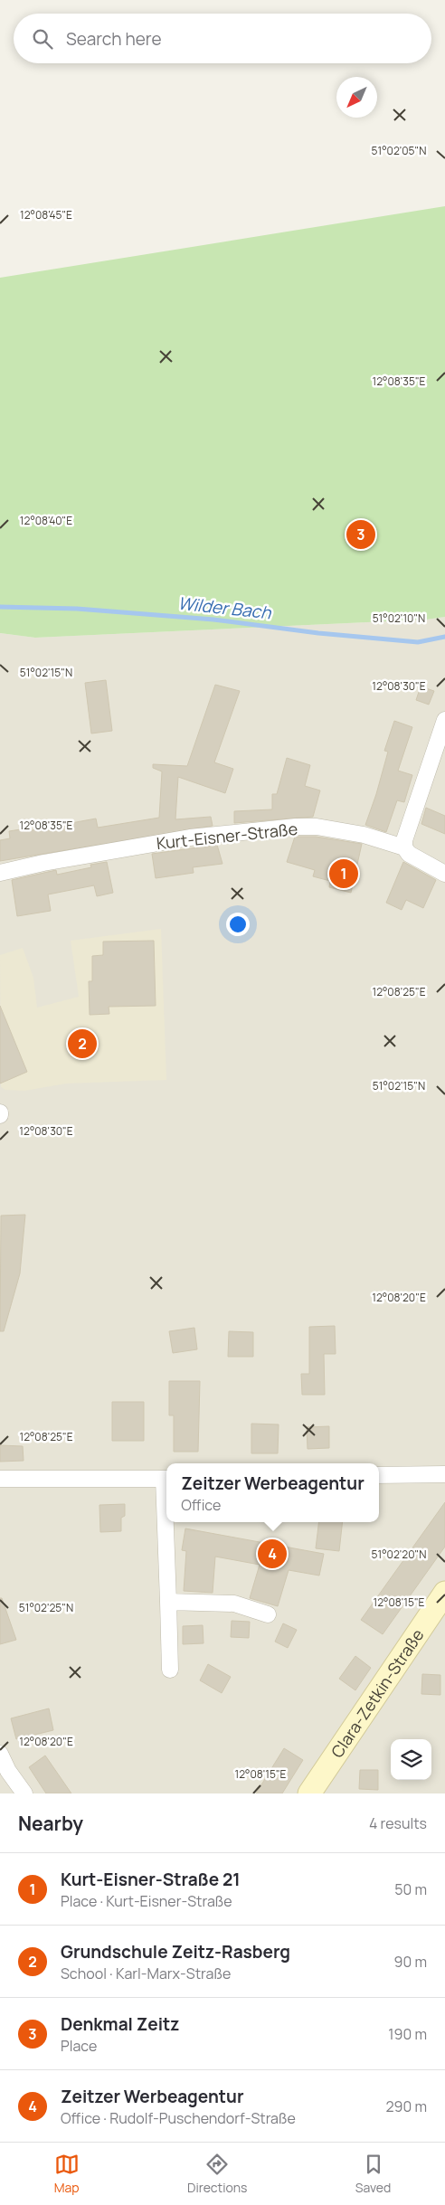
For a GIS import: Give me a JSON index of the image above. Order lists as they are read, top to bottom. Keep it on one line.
{"streets":{"street":["Kurt-Eisner-Straße","Clara-Zetkin-Straße"]},"water":["Wilder Bach"],"north":"bottom left","page":{"search":"Search here","pins":["3","1","2","4"],"popup":["Zeitzer Werbeagentur","Office"],"heading":["Nearby","4 results"],"list":[{"mark":"1","name":"Kurt-Eisner-Straße 21","note":"Place · Kurt-Eisner-Straße","value":"50 m"},{"mark":"2","name":"Grundschule Zeitz-Rasberg","note":"School · Karl-Marx-Straße","value":"90 m"},{"mark":"3","name":"Denkmal Zeitz","note":"Place","value":"190 m"},{"mark":"4","name":"Zeitzer Werbeagentur","note":"Office · Rudolf-Puschendorf-Straße","value":"290 m"}],"nav":["Map","Directions","Saved"]},"coordinates":["51°02'05\"N","12°08'45\"E","12°08'35\"E","12°08'40\"E","51°02'10\"N","51°02'15\"N","12°08'30\"E","12°08'25\"E","12°08'20\"E","51°02'20\"N","12°08'15\"E","51°02'25\"N"]}
